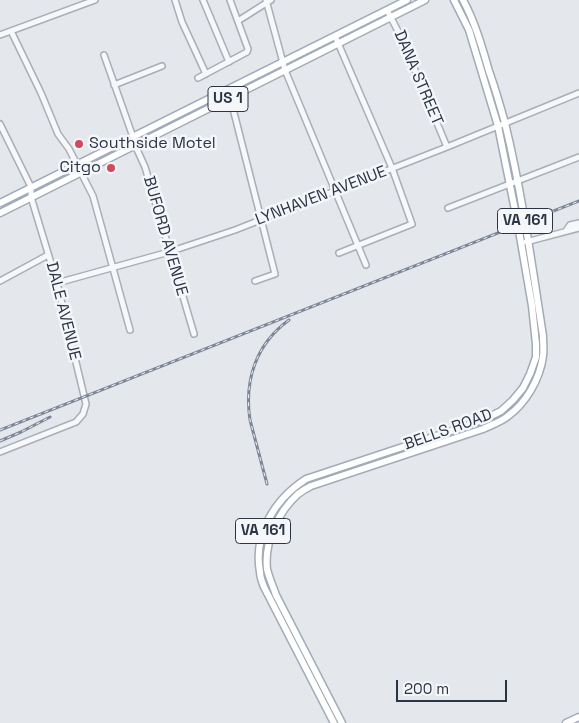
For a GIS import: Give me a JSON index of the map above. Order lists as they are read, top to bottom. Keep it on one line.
{"streets":{"main road":["US 1","VA 161","BELLS ROAD"],"street":["DANA STREET","LYNHAVEN AVENUE","BUFORD AVENUE","DALE AVENUE"]},"crossings":[["DANA STREET","US 1"],["DANA STREET","LYNHAVEN AVENUE"],["US 1","BUFORD AVENUE"],["US 1","DALE AVENUE"],["LYNHAVEN AVENUE","BUFORD AVENUE"],["LYNHAVEN AVENUE","DALE AVENUE"],["LYNHAVEN AVENUE","BELLS ROAD"]],"places":["Southside Motel","Citgo"],"scale_bar":"200 m"}
